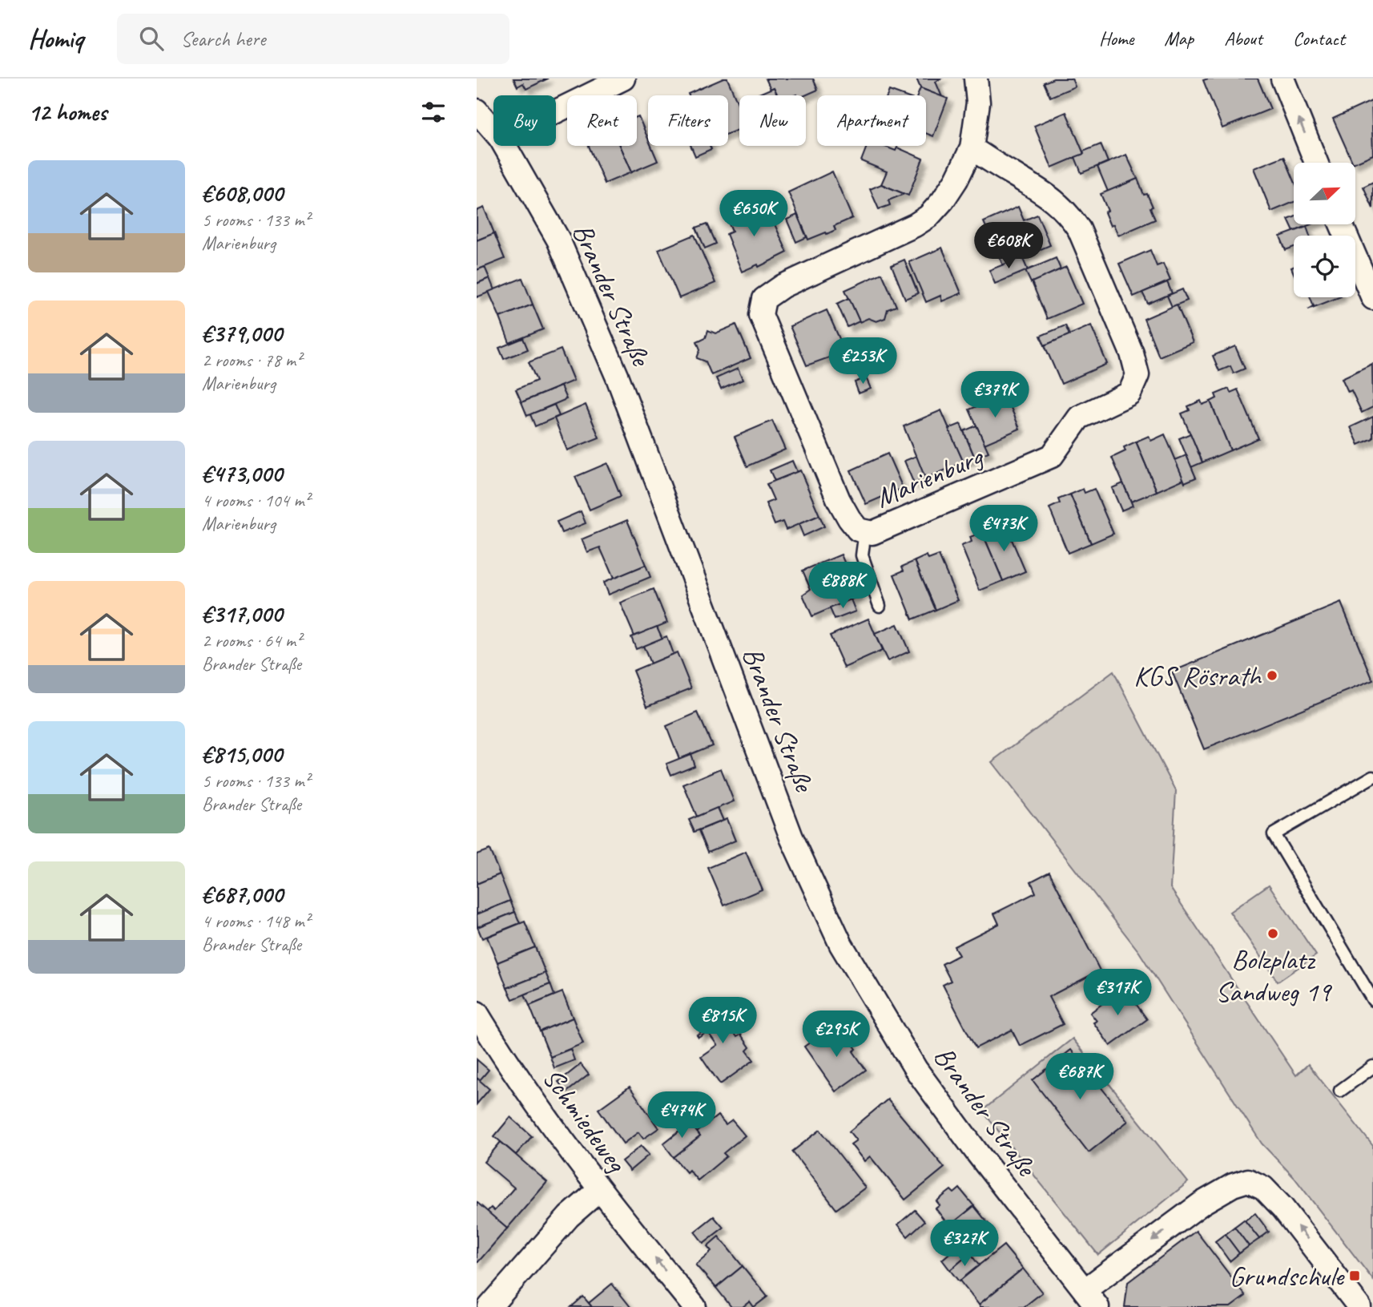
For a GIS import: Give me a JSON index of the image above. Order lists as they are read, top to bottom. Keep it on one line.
{"streets":{"street":["Brander Straße","Marienburg","Schmiedeweg"]},"one_way":["Schmiedeweg"],"places":{"other":["KGS Rösrath","Bolzplatz Sandweg 19"],"transit":["Grundschule"]},"north":"top right","page":{"header":"Homiq","search":"Search here","nav":["Home","Map","About","Contact"],"heading":"12 homes","chip":["Buy","Rent","Filters","New","Apartment"],"list":[{"name":"€608,000","note":"5 rooms · 133 m² · Marienburg"},{"name":"€379,000","note":"2 rooms · 78 m² · Marienburg"},{"name":"€473,000","note":"4 rooms · 104 m² · Marienburg"},{"name":"€317,000","note":"2 rooms · 64 m² · Brander Straße"},{"name":"€815,000","note":"5 rooms · 133 m² · Brander Straße"},{"name":"€687,000","note":"4 rooms · 148 m² · Brander Straße"}],"price":["€650K","€608K","€253K","€379K","€473K","€888K","€317K","€815K","€295K","€687K","€474K","€327K"]}}
